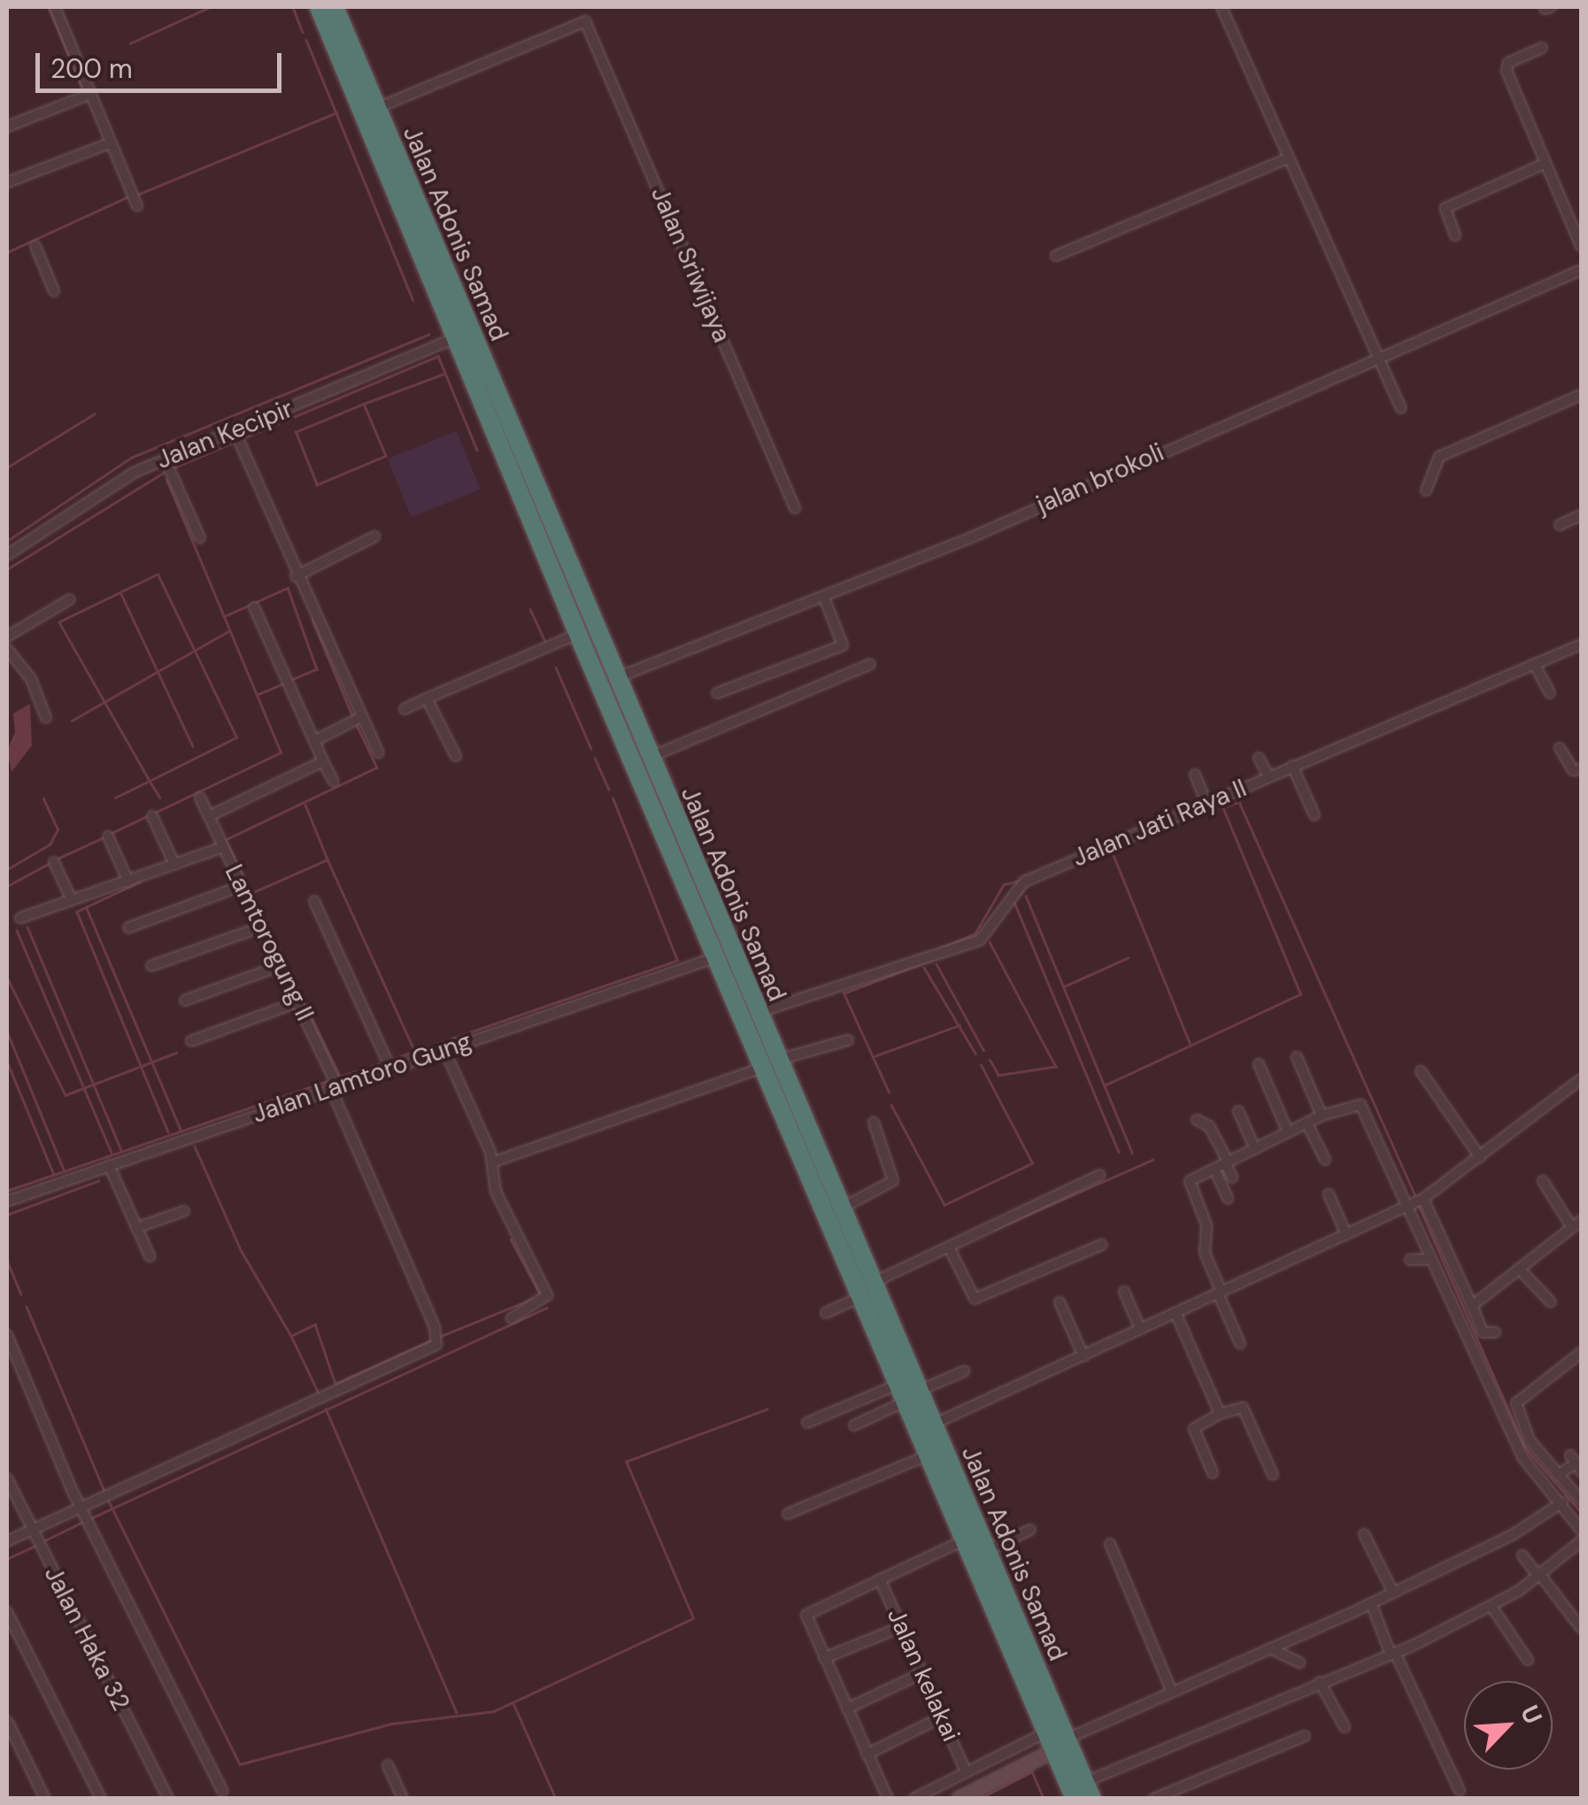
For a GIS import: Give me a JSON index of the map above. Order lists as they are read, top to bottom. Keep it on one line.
{"streets":{"highway":["Jalan Adonis Samad"],"street":["Jalan Sriwijaya","Jalan Kecipir","jalan brokoli","Jalan Jati Raya II","Lamtorogung II","Jalan Lamtoro Gung","Jalan Haka 32","Jalan kelakai"]},"crossings":[["Jalan Adonis Samad","Jalan Sriwijaya"],["Jalan Adonis Samad","jalan brokoli"],["Jalan Adonis Samad","Jalan Jati Raya II"],["Lamtorogung II","Jalan Lamtoro Gung"]],"scale_bar":"200 m","north":"top right"}
